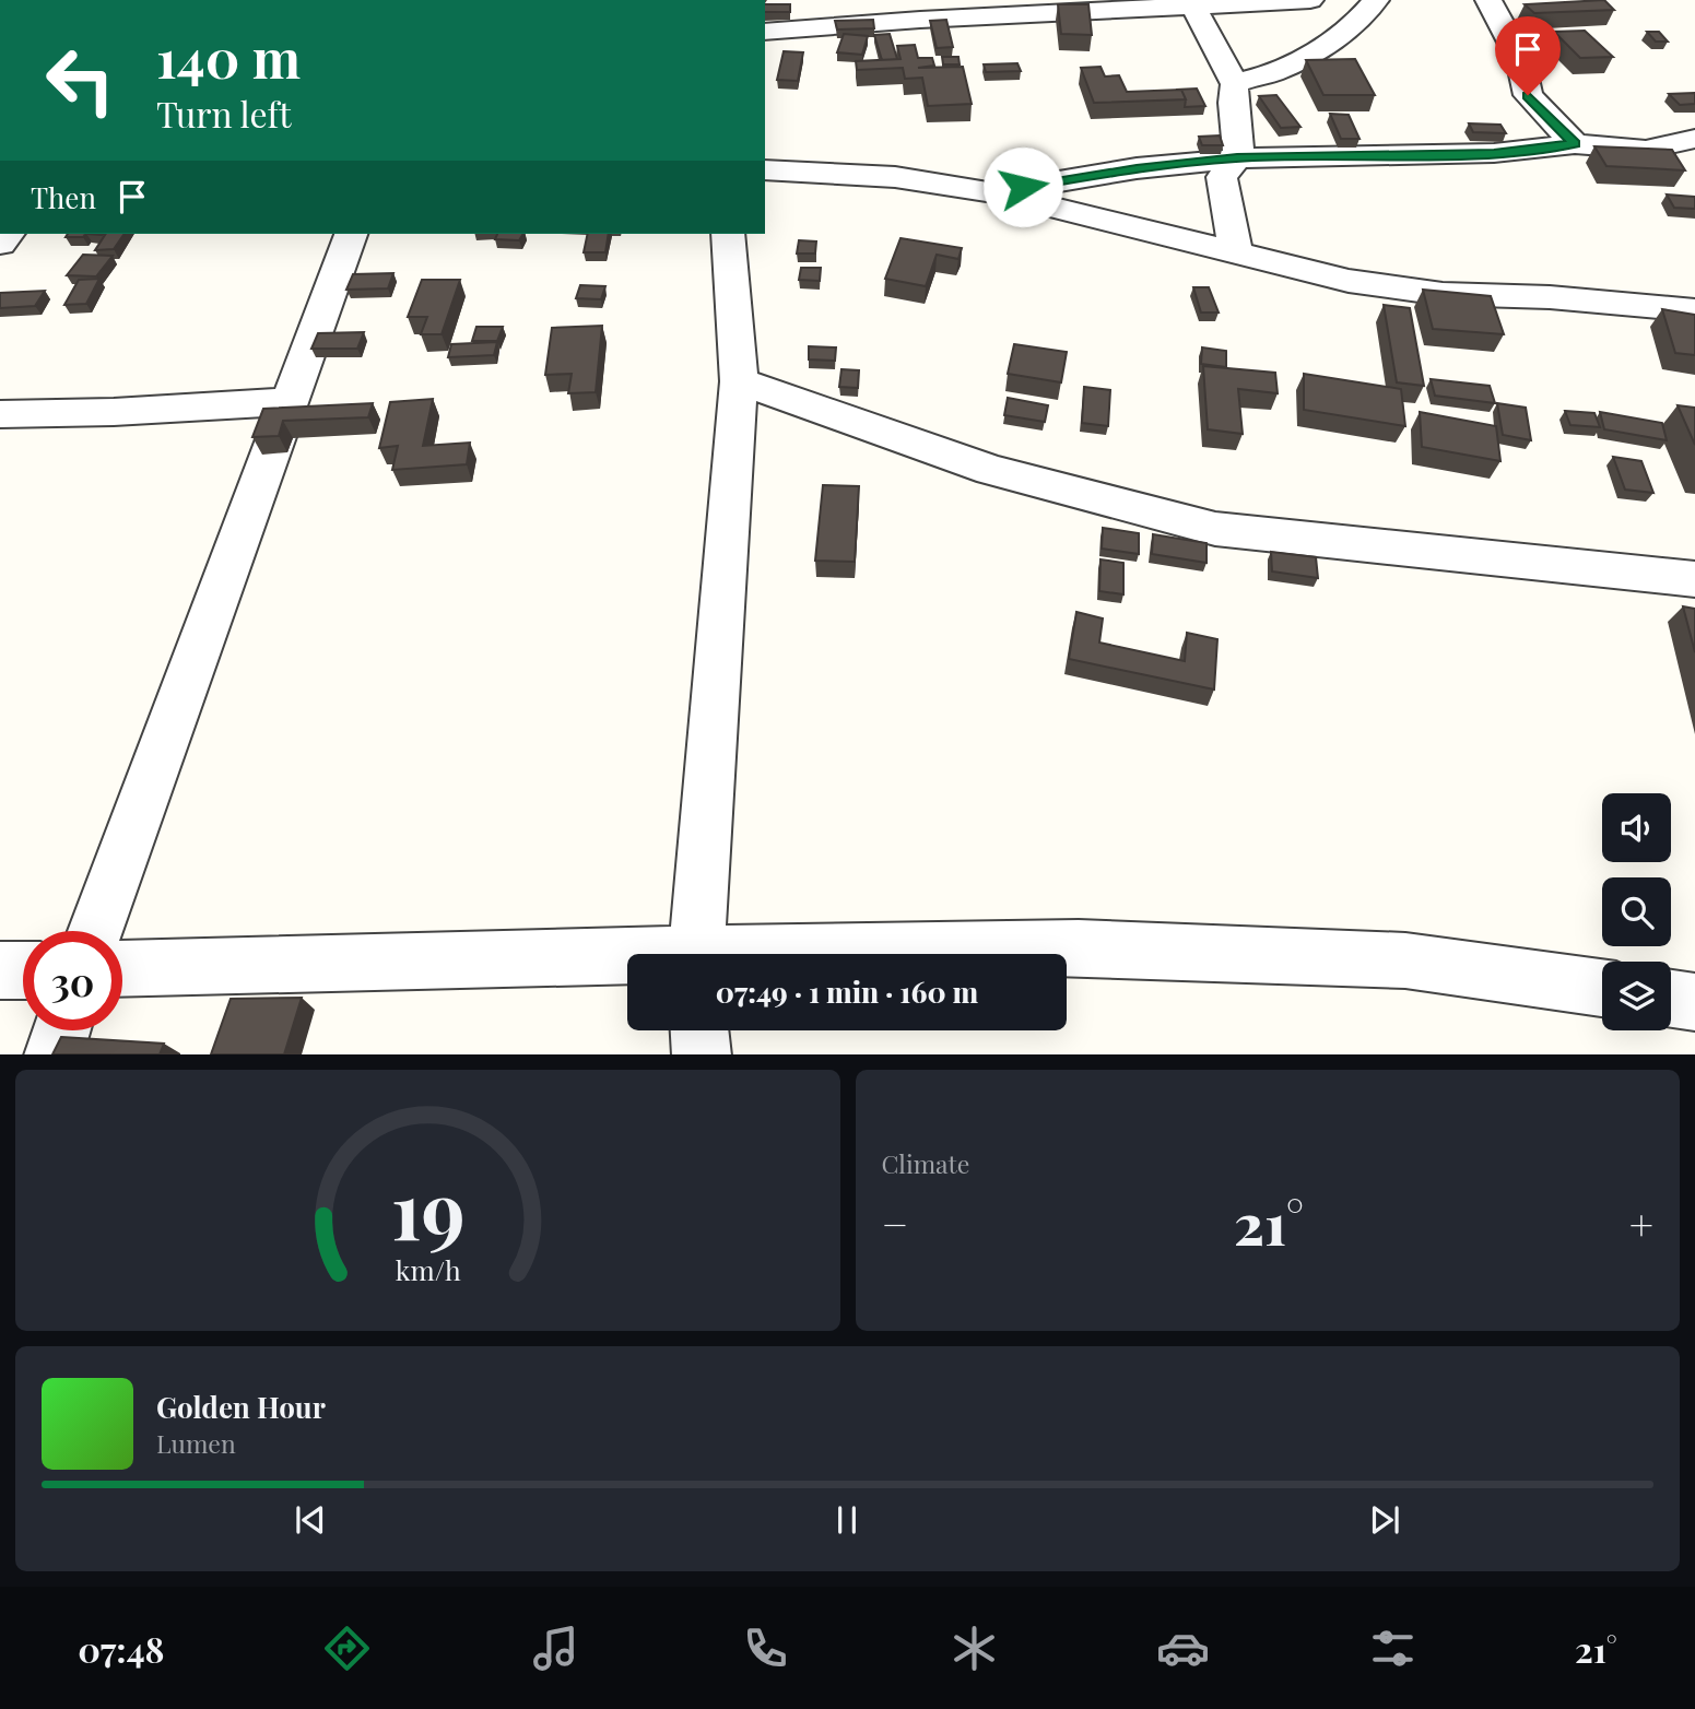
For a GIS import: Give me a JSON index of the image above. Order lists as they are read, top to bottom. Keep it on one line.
{"page":{"turn":["140 m","Turn left"],"then":"Then","limit":"30","trip":"07:49 · 1 min · 160 m","tile":"Climate","heat":["−","21°","+"],"song":["Golden Hour","Lumen"],"tabs":["07:48","21°"],"gauge":["19","km/h"]}}
